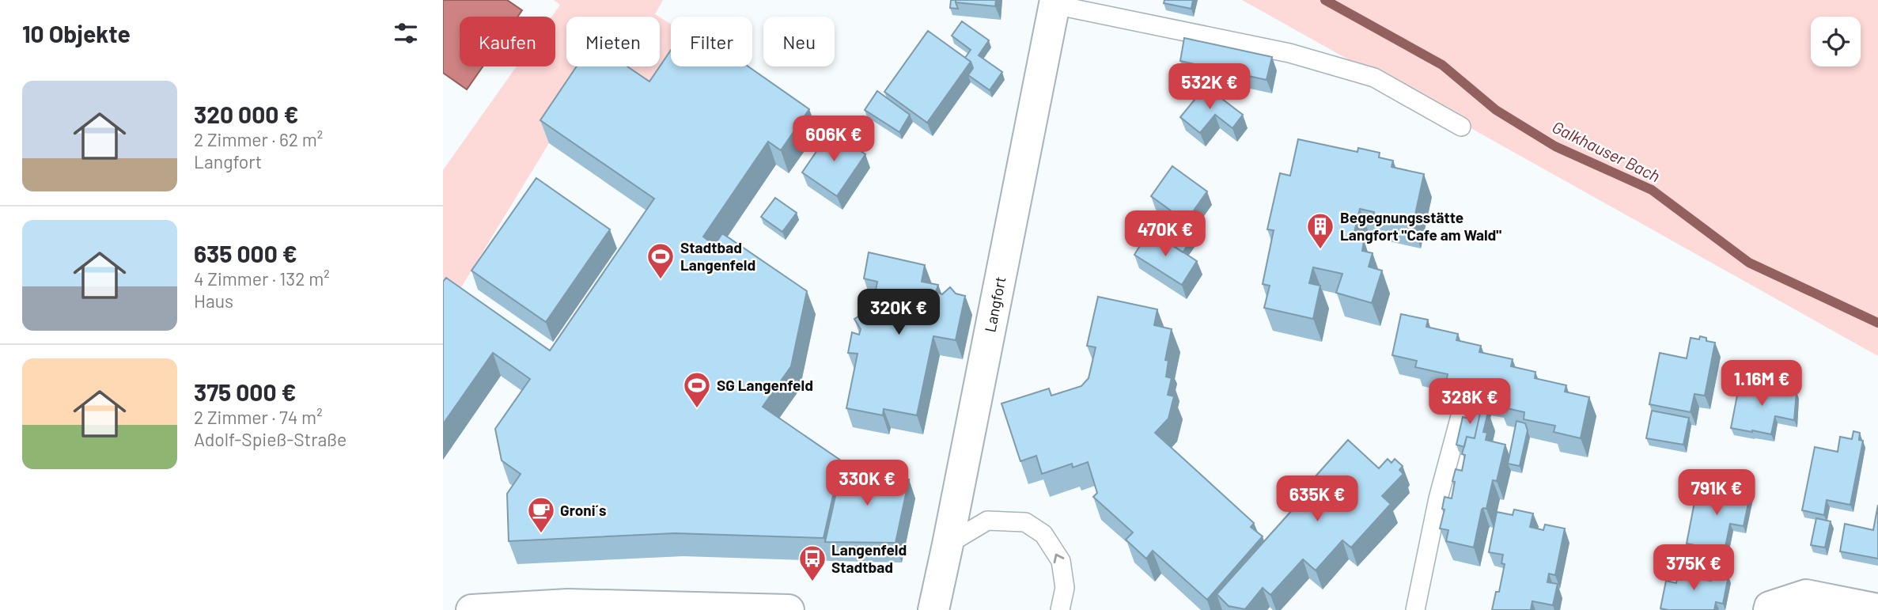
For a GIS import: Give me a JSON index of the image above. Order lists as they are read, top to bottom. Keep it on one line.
{"streets":{"street":["Langfort"]},"water":["Galkhauser Bach"],"places":{"building":["Begegnungsstätte Langfort \"Cafe am Wald\""],"sports":["Stadtbad Langenfeld","SG Langenfeld"],"cafe":["Groni´s"],"bus stop":["Langenfeld Stadtbad"]},"page":{"heading":"10 Objekte","chip":["Kaufen","Mieten","Filter","Neu"],"price":["532K €","606K €","470K €","320K €","1.16M €","328K €","330K €","791K €","635K €","375K €"],"list":[{"name":"320 000 €","note":"2 Zimmer · 62 m² · Langfort"},{"name":"635 000 €","note":"4 Zimmer · 132 m² · Haus"},{"name":"375 000 €","note":"2 Zimmer · 74 m² · Adolf-Spieß-Straße"}]}}
